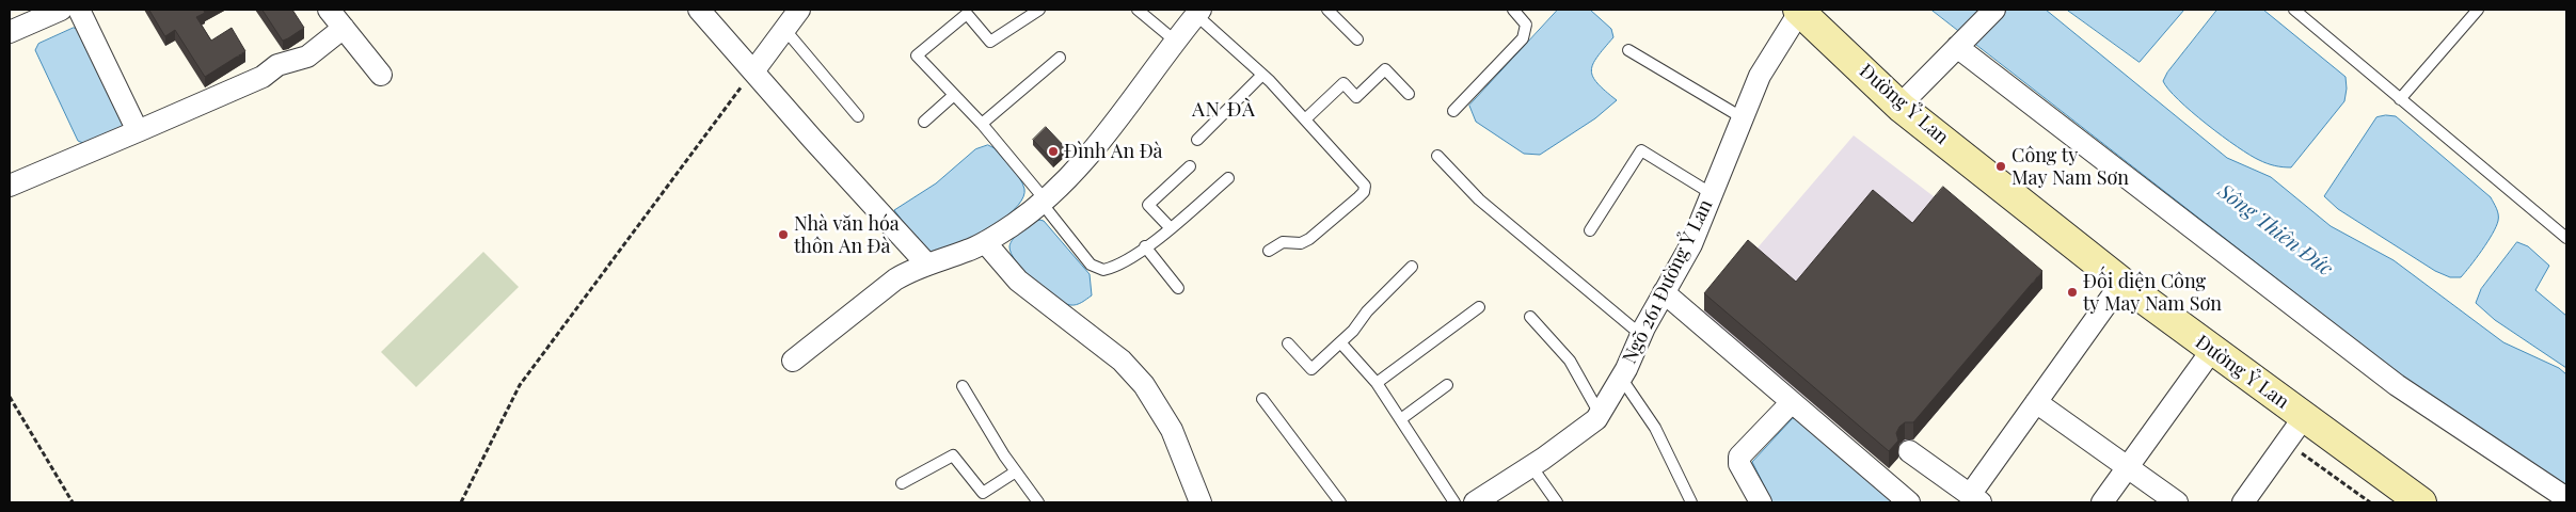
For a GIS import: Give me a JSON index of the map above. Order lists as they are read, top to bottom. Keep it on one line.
{"streets":{"main road":["Đường Ỷ Lan"],"street":["Ngõ 261 Đường Ỷ Lan"]},"crossings":[["Đường Ỷ Lan","Ngõ 261 Đường Ỷ Lan"]],"districts":["AN ĐÀ"],"water":["Sông Thiên Đức"],"places":["Đình An Đà","Công ty May Nam Sơn","Nhà văn hóa thôn An Đà","Đối diện Công ty May Nam Sơn"]}
